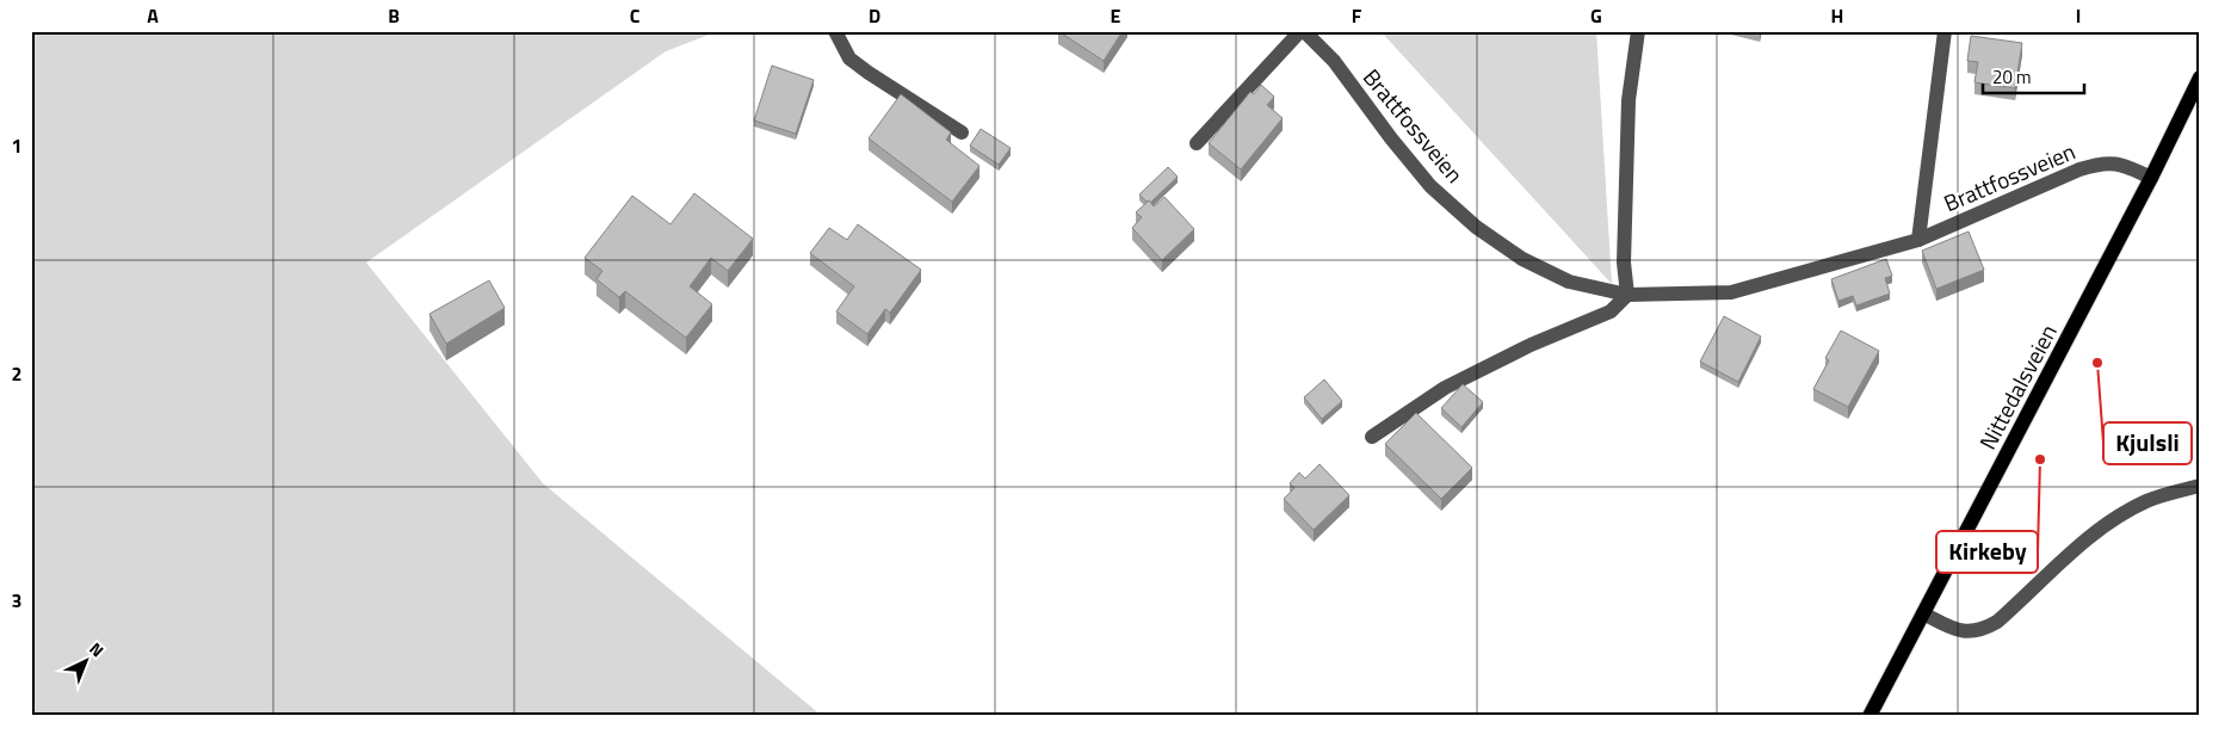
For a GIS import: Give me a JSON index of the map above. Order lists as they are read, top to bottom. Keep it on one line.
{"streets":{"main road":["Nittedalsveien"],"street":["Brattfossveien"]},"crossings":[["Brattfossveien","Nittedalsveien"]],"places":["Kjulsli","Kirkeby"],"scale_bar":"20 m","north":"top right","grid":{"columns":["A","B","C","D","E","F","G","H","I"],"rows":["1","2","3"]}}
